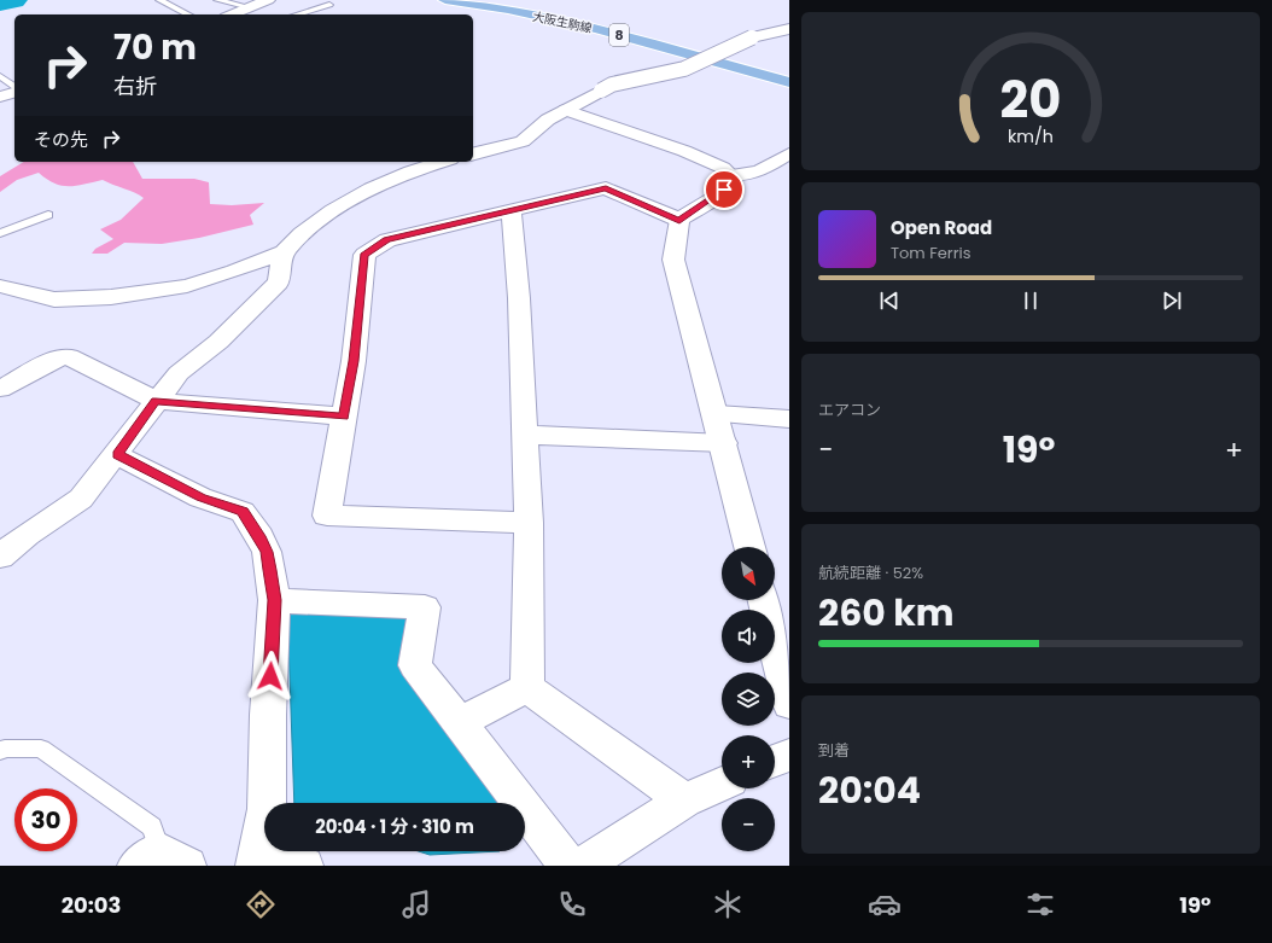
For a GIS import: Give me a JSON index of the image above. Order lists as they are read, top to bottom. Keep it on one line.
{"streets":{"main road":["大阪生駒線","8"]},"north":"bottom right","page":{"turn":["70 m","右折"],"then":"その先","song":["Open Road","Tom Ferris"],"tile":["エアコン",["航続距離 · 52%","260 km"],["到着","20:04"]],"heat":["−","19°","+"],"map_buttons":["+","−"],"limit":"30","trip":"20:04 · 1 分 · 310 m","tabs":["20:03","19°"],"gauge":["20","km/h"]}}
